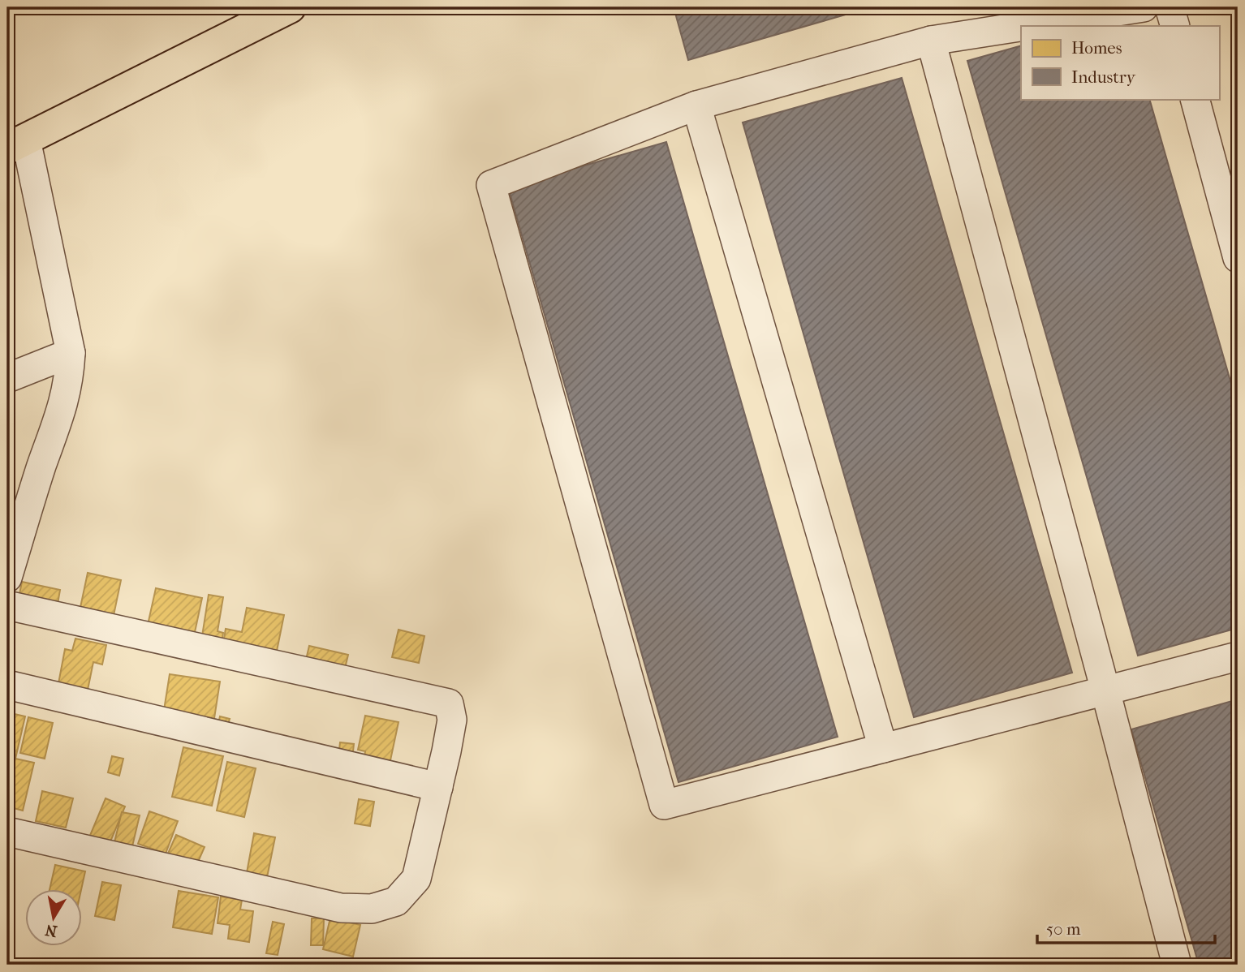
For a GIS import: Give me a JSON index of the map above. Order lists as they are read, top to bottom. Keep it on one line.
{"legend":["Homes","Industry"],"scale_bar":"50 m","north":"bottom"}
